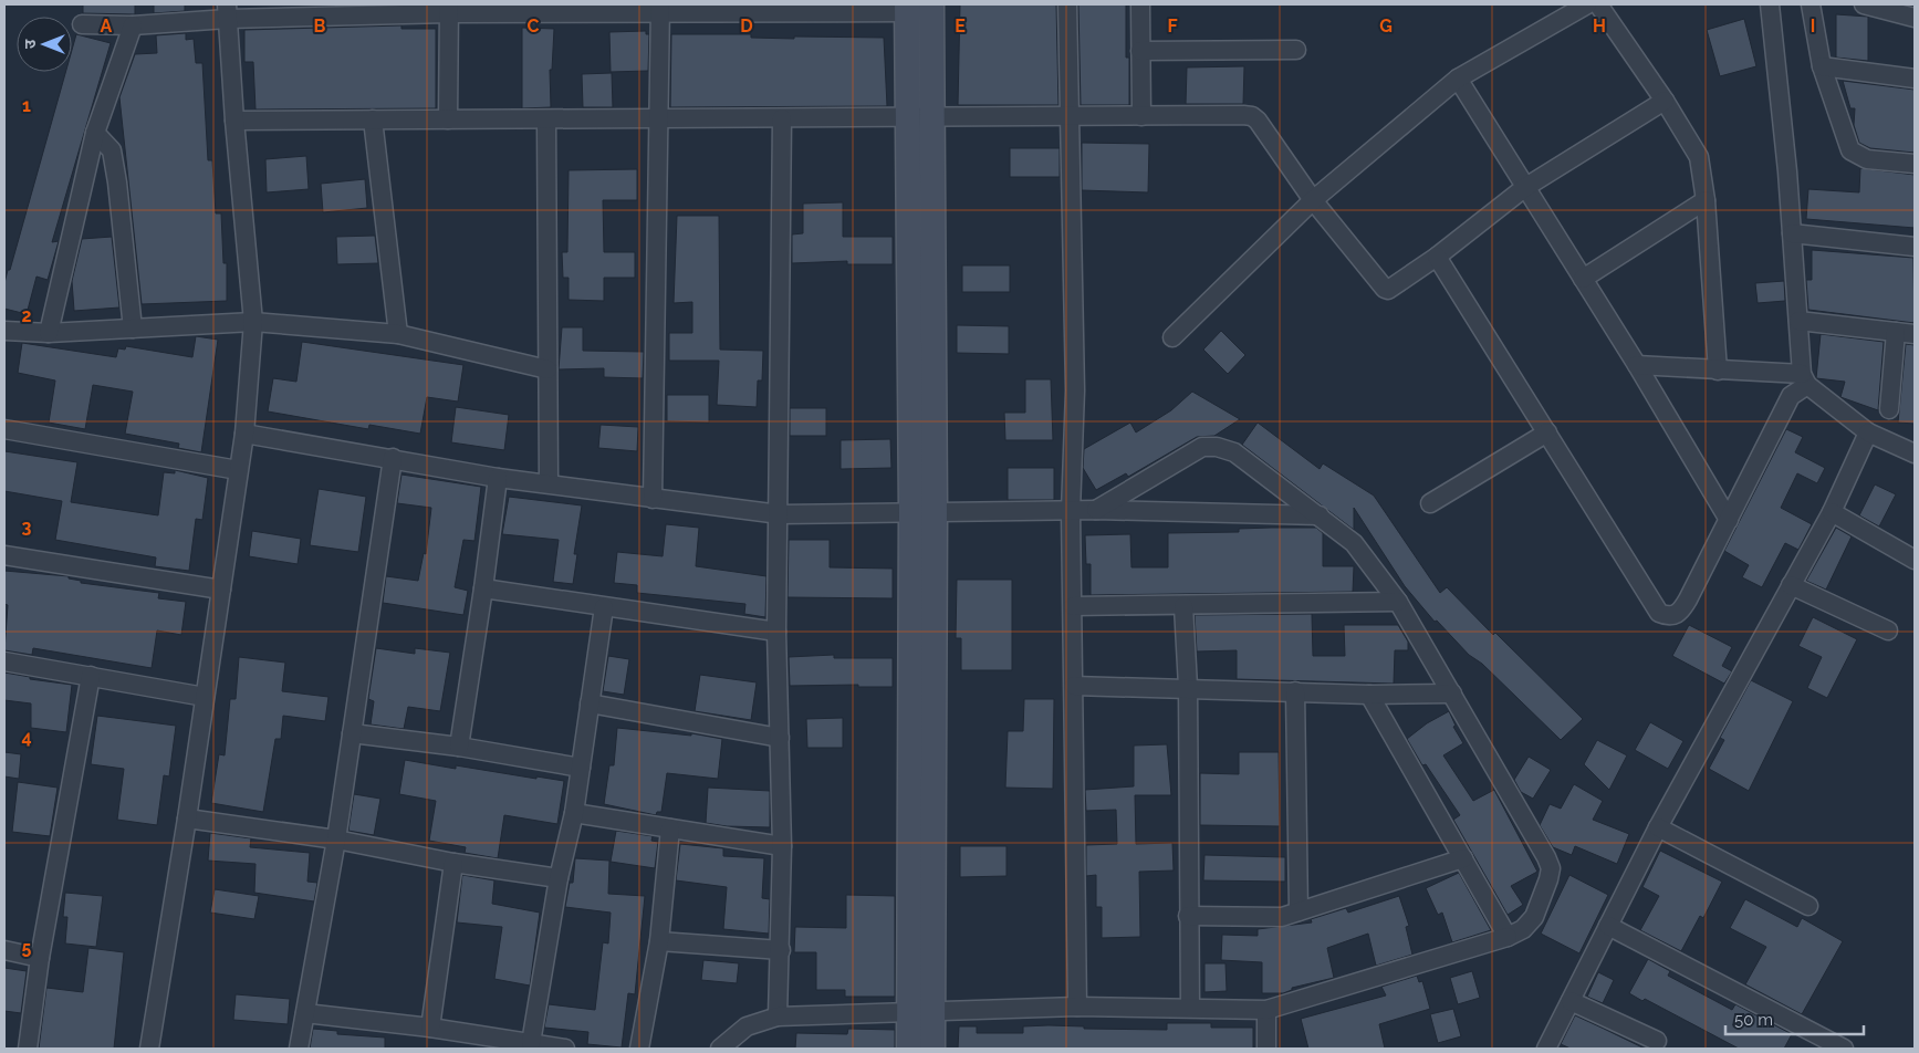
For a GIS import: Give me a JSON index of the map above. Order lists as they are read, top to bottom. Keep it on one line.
{"scale_bar":"50 m","north":"left","grid":{"columns":["A","B","C","D","E","F","G","H","I"],"rows":["1","2","3","4","5"]}}
